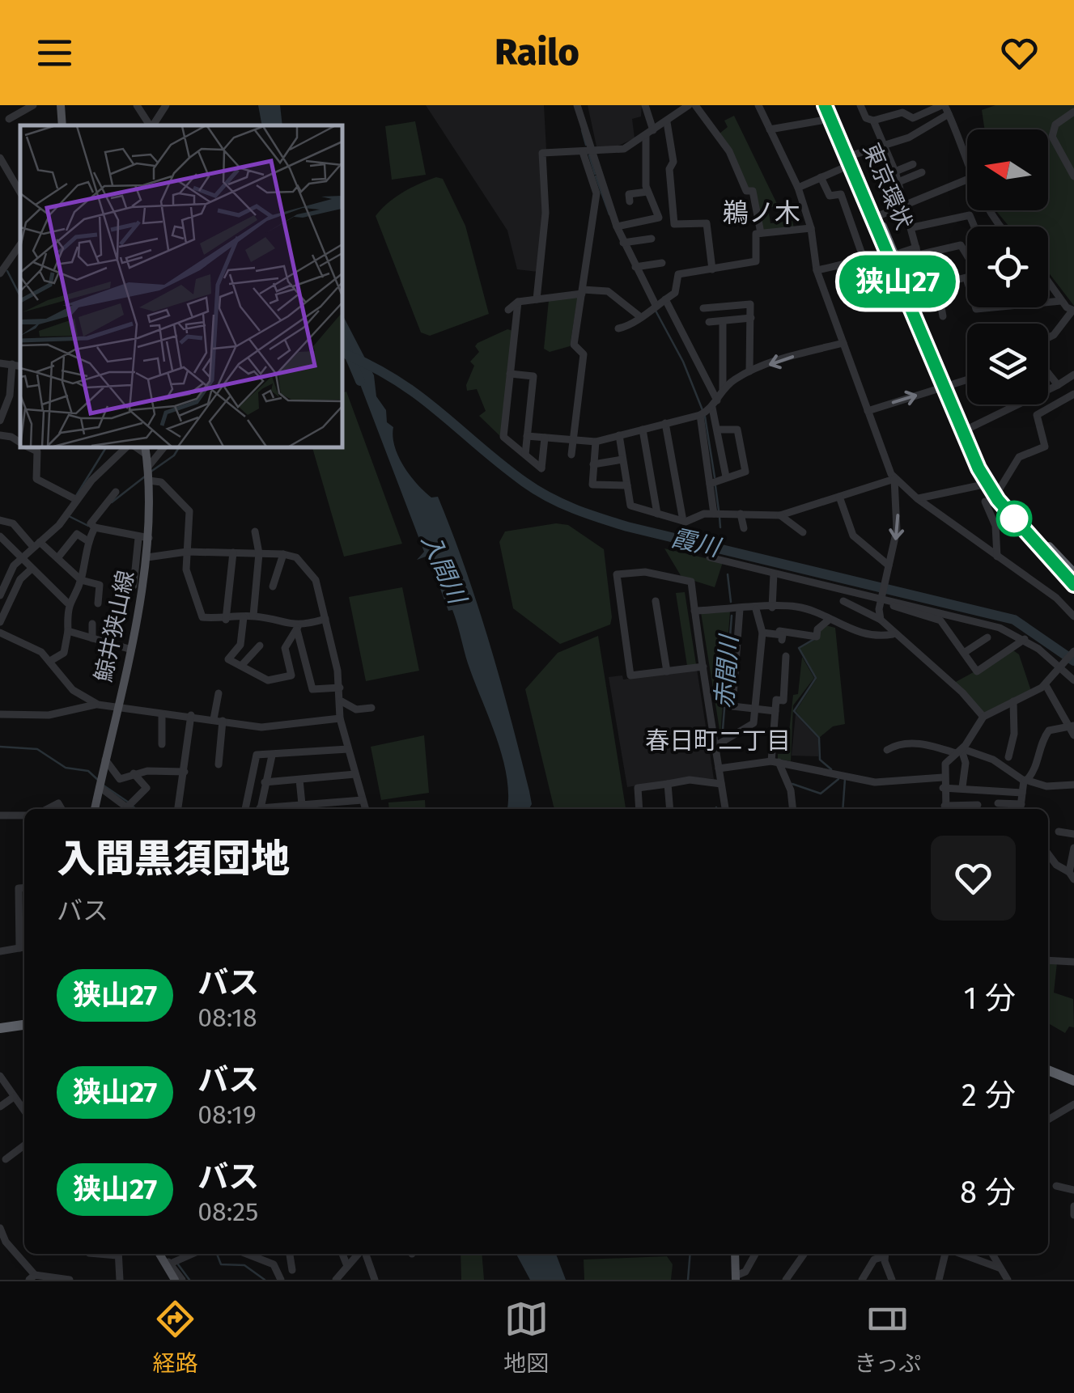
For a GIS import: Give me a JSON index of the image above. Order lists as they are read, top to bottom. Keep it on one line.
{"streets":{"highway":["東京環状"],"main road":["鯨井狭山線"]},"districts":["鵜ノ木","春日町二丁目"],"water":["霞川","入間川","赤間川"],"lines":["bus line 狭山27"],"north":"left","page":{"header":"Railo","on_map":"狭山27","heading":["入間黒須団地","バス"],"list":[{"mark":"狭山27","name":"バス","note":"08:18","value":"1 分"},{"mark":"狭山27","name":"バス","note":"08:19","value":"2 分"},{"mark":"狭山27","name":"バス","note":"08:25","value":"8 分"}],"tabs":["経路","地図","きっぷ"]}}
